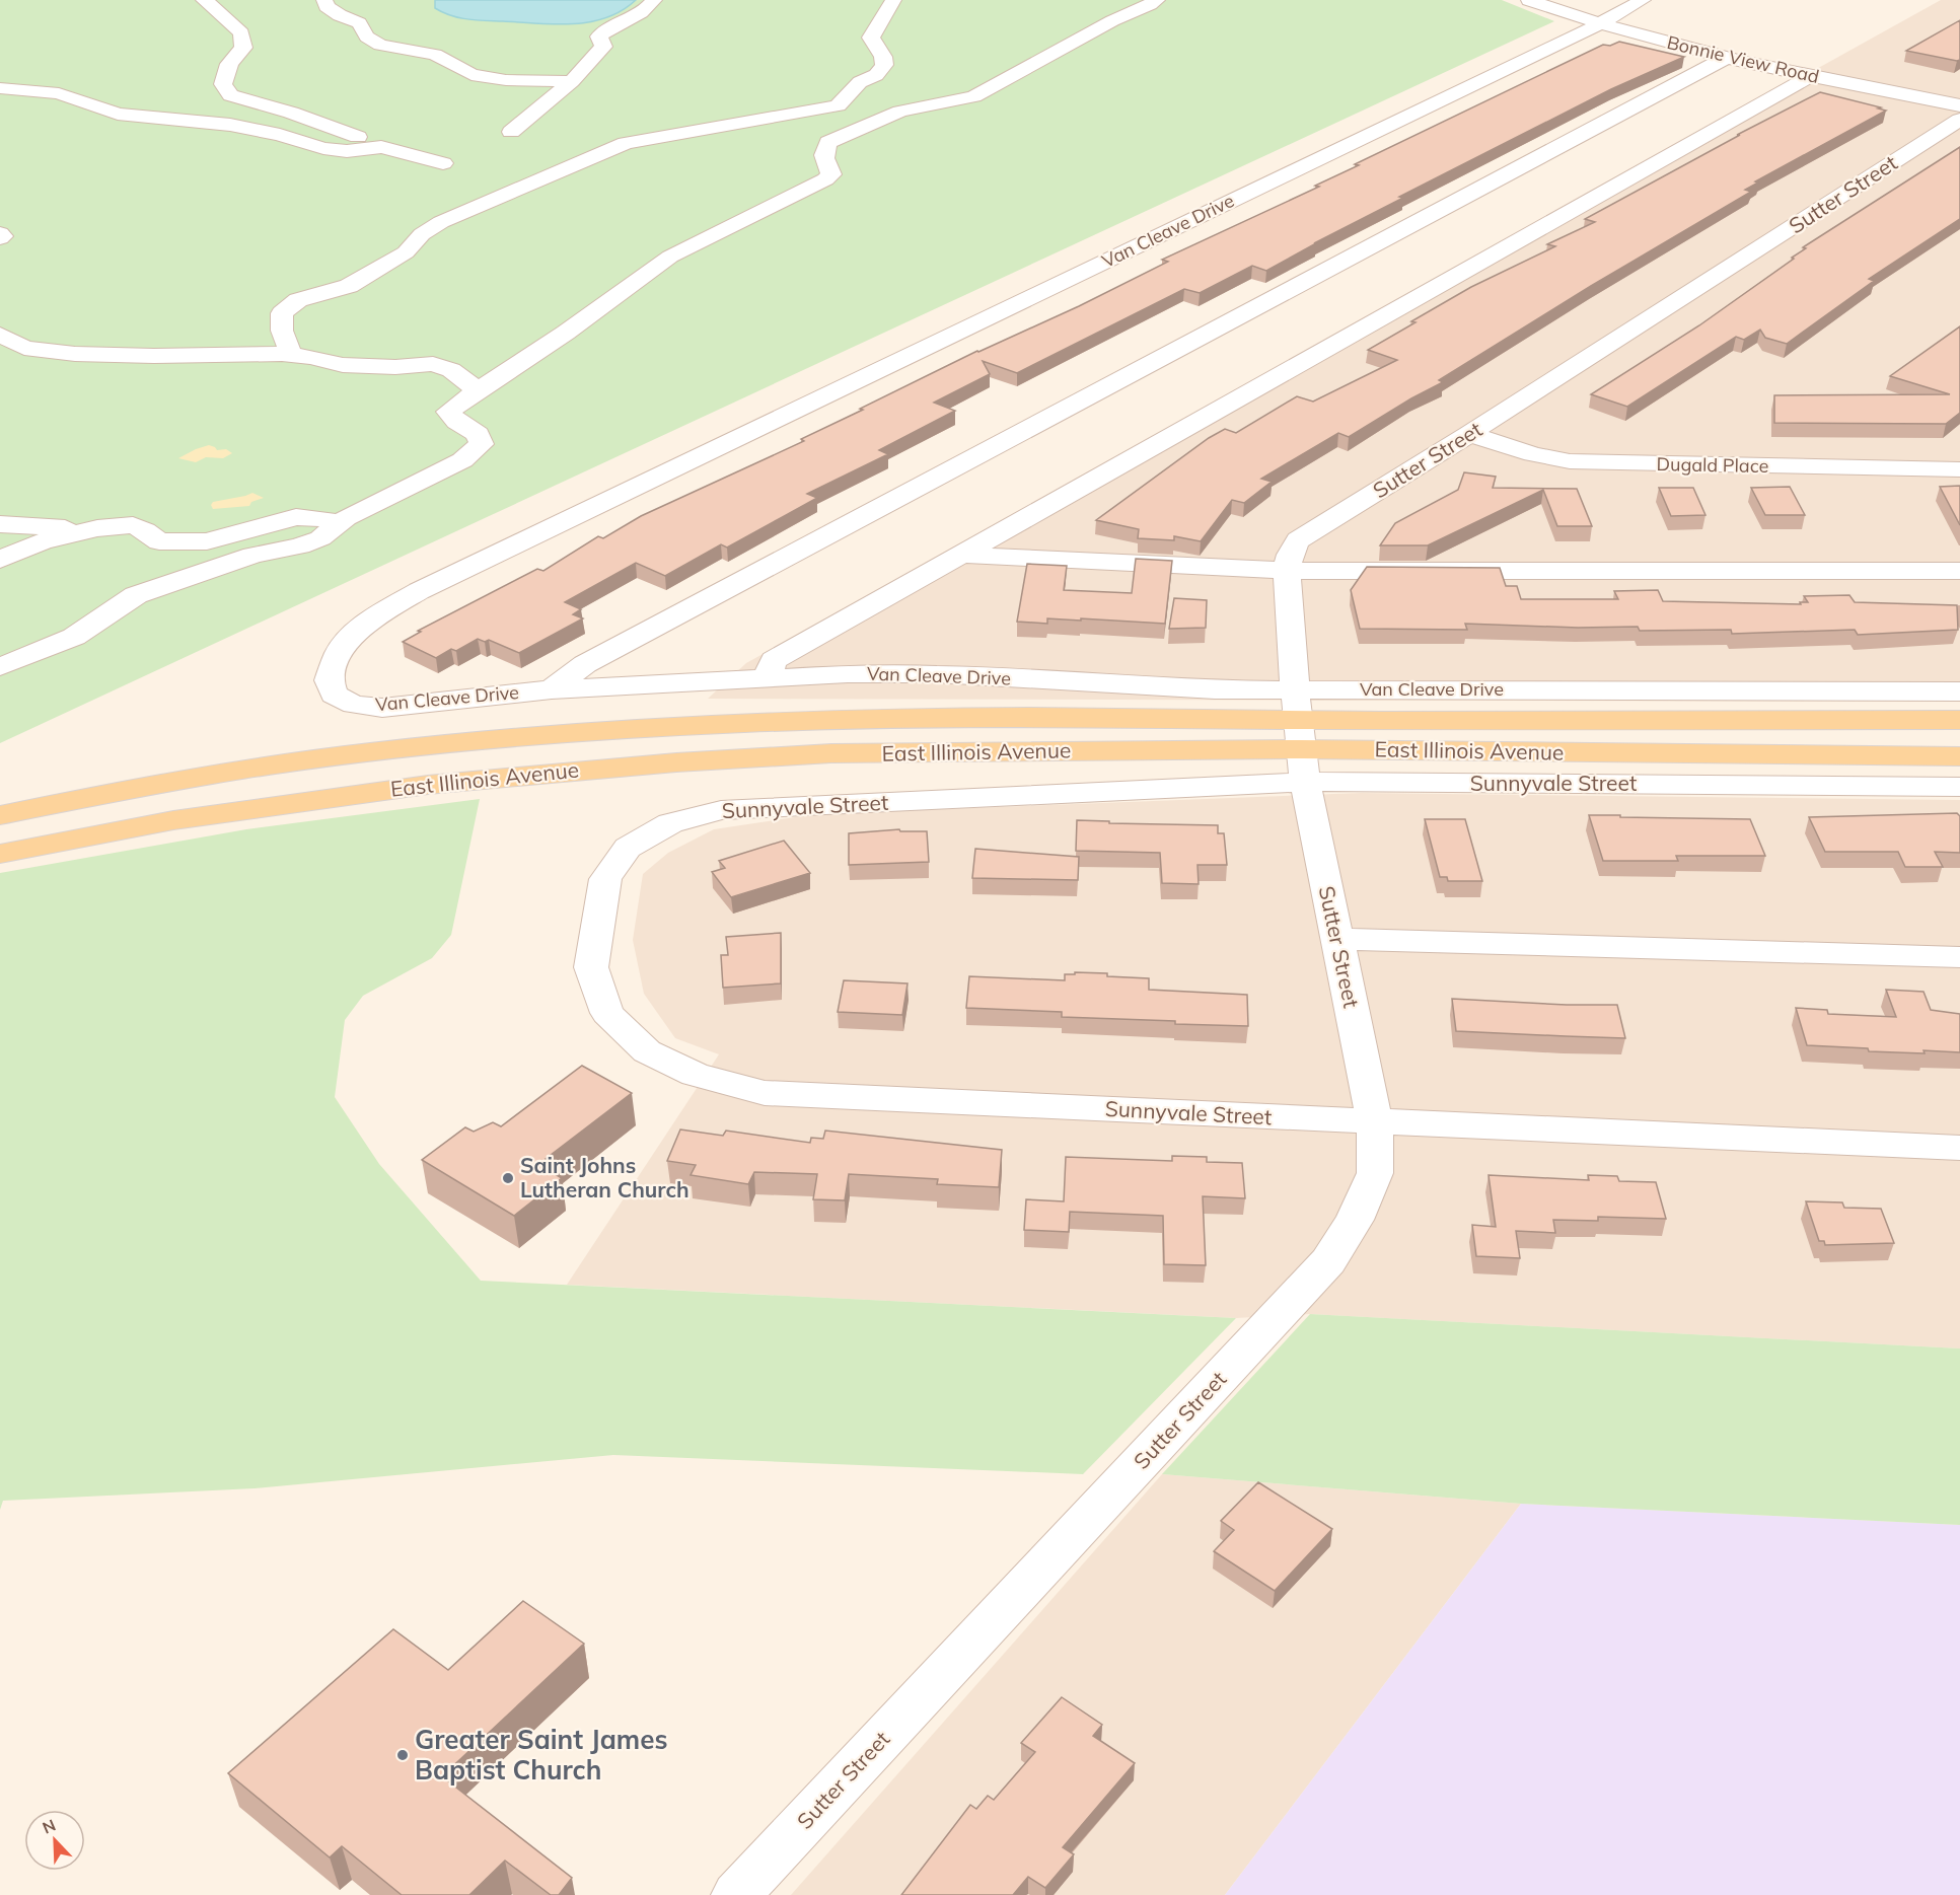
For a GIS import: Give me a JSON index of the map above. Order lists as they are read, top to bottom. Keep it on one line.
{"streets":{"main road":["East Illinois Avenue"],"street":["Bonnie View Road","Sutter Street","Van Cleave Drive","Dugald Place","Sunnyvale Street"]},"crossings":[["Bonnie View Road","Van Cleave Drive"],["Sutter Street","Van Cleave Drive"],["Sutter Street","Dugald Place"],["Sutter Street","East Illinois Avenue"],["Sutter Street","Sunnyvale Street"]],"places":["Saint Johns Lutheran Church","Greater Saint James Baptist Church"],"north":"top left"}
